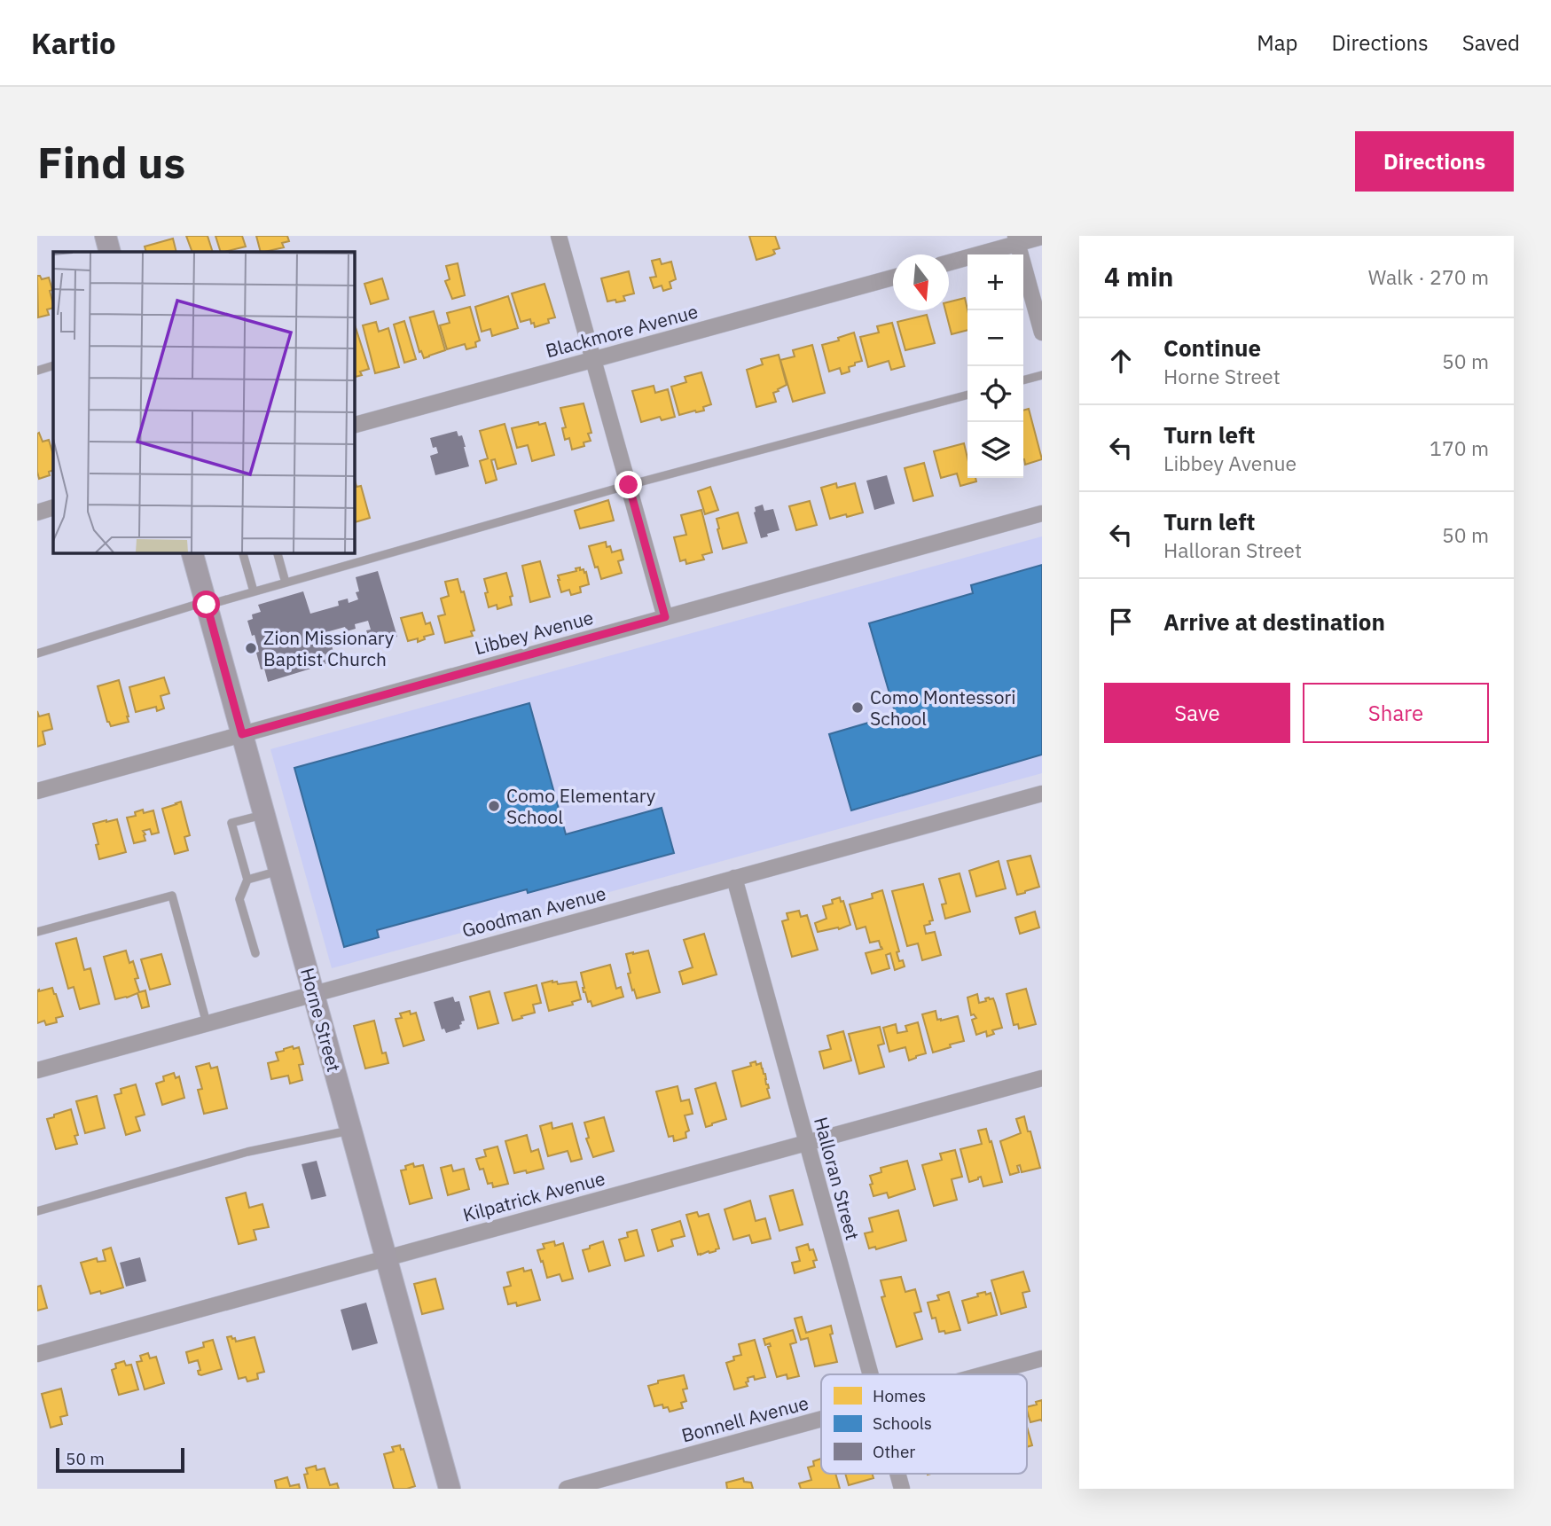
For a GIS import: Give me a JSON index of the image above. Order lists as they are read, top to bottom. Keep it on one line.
{"streets":{"street":["Blackmore Avenue","Libbey Avenue","Goodman Avenue","Horne Street","Halloran Street","Kilpatrick Avenue","Bonnell Avenue"]},"crossings":[["Libbey Avenue","Horne Street"],["Goodman Avenue","Horne Street"],["Goodman Avenue","Halloran Street"],["Horne Street","Kilpatrick Avenue"],["Halloran Street","Kilpatrick Avenue"]],"places":["Zion Missionary Baptist Church","Como Montessori School","Como Elementary School"],"legend":["Homes","Schools","Other"],"scale_bar":"50 m","north":"bottom","page":{"header":"Kartio","nav":["Map","Directions","Saved"],"buttons":["Directions",["Save","Share"]],"title":"Find us","heading":["4 min","Walk · 270 m"],"map_buttons":["+","−"],"list":[["Continue","Horne Street","50 m"],["Turn left","Libbey Avenue","170 m"],["Turn left","Halloran Street","50 m"],"Arrive at destination"],"scale":"50 m"}}
